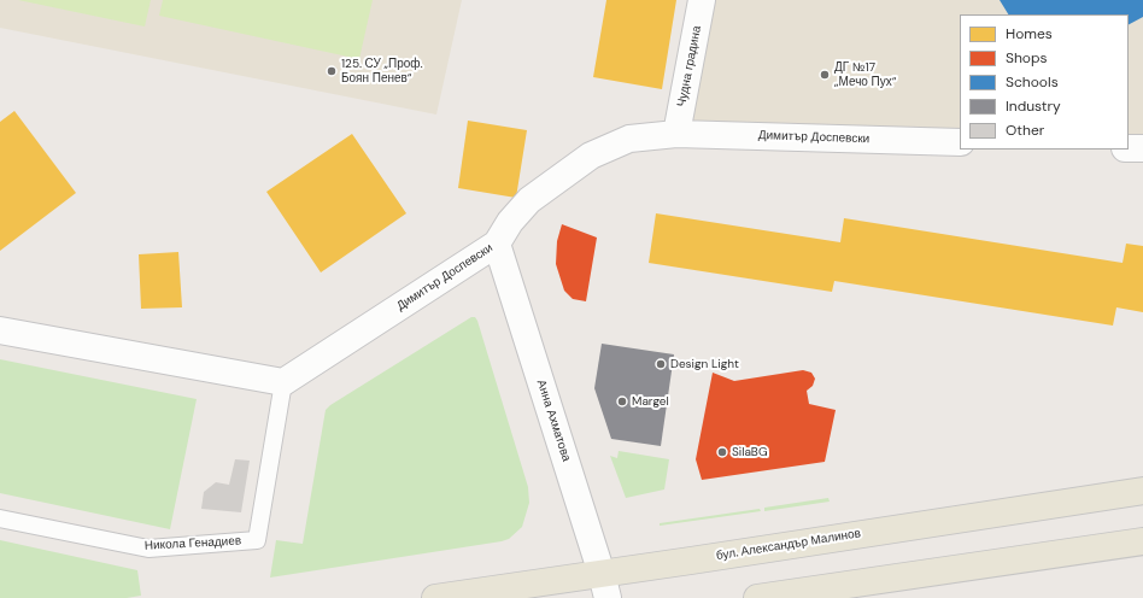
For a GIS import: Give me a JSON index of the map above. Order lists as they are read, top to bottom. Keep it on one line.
{"streets":{"main road":["бул. Александър Малинов"],"street":["Чудна градина","Димитър Доспевски","Анна Ахматова"],"lane":["Никола Генадиев"]},"crossings":[["Чудна градина","Димитър Доспевски"],["Димитър Доспевски","Анна Ахматова"],["Димитър Доспевски","Никола Генадиев"],["Анна Ахматова","бул. Александър Малинов"]],"places":["125. СУ „Проф. Боян Пенев“","ДГ №17 „Мечо Пух“","Design Light","Margel","SilaBG"],"legend":["Homes","Shops","Schools","Industry","Other"]}
